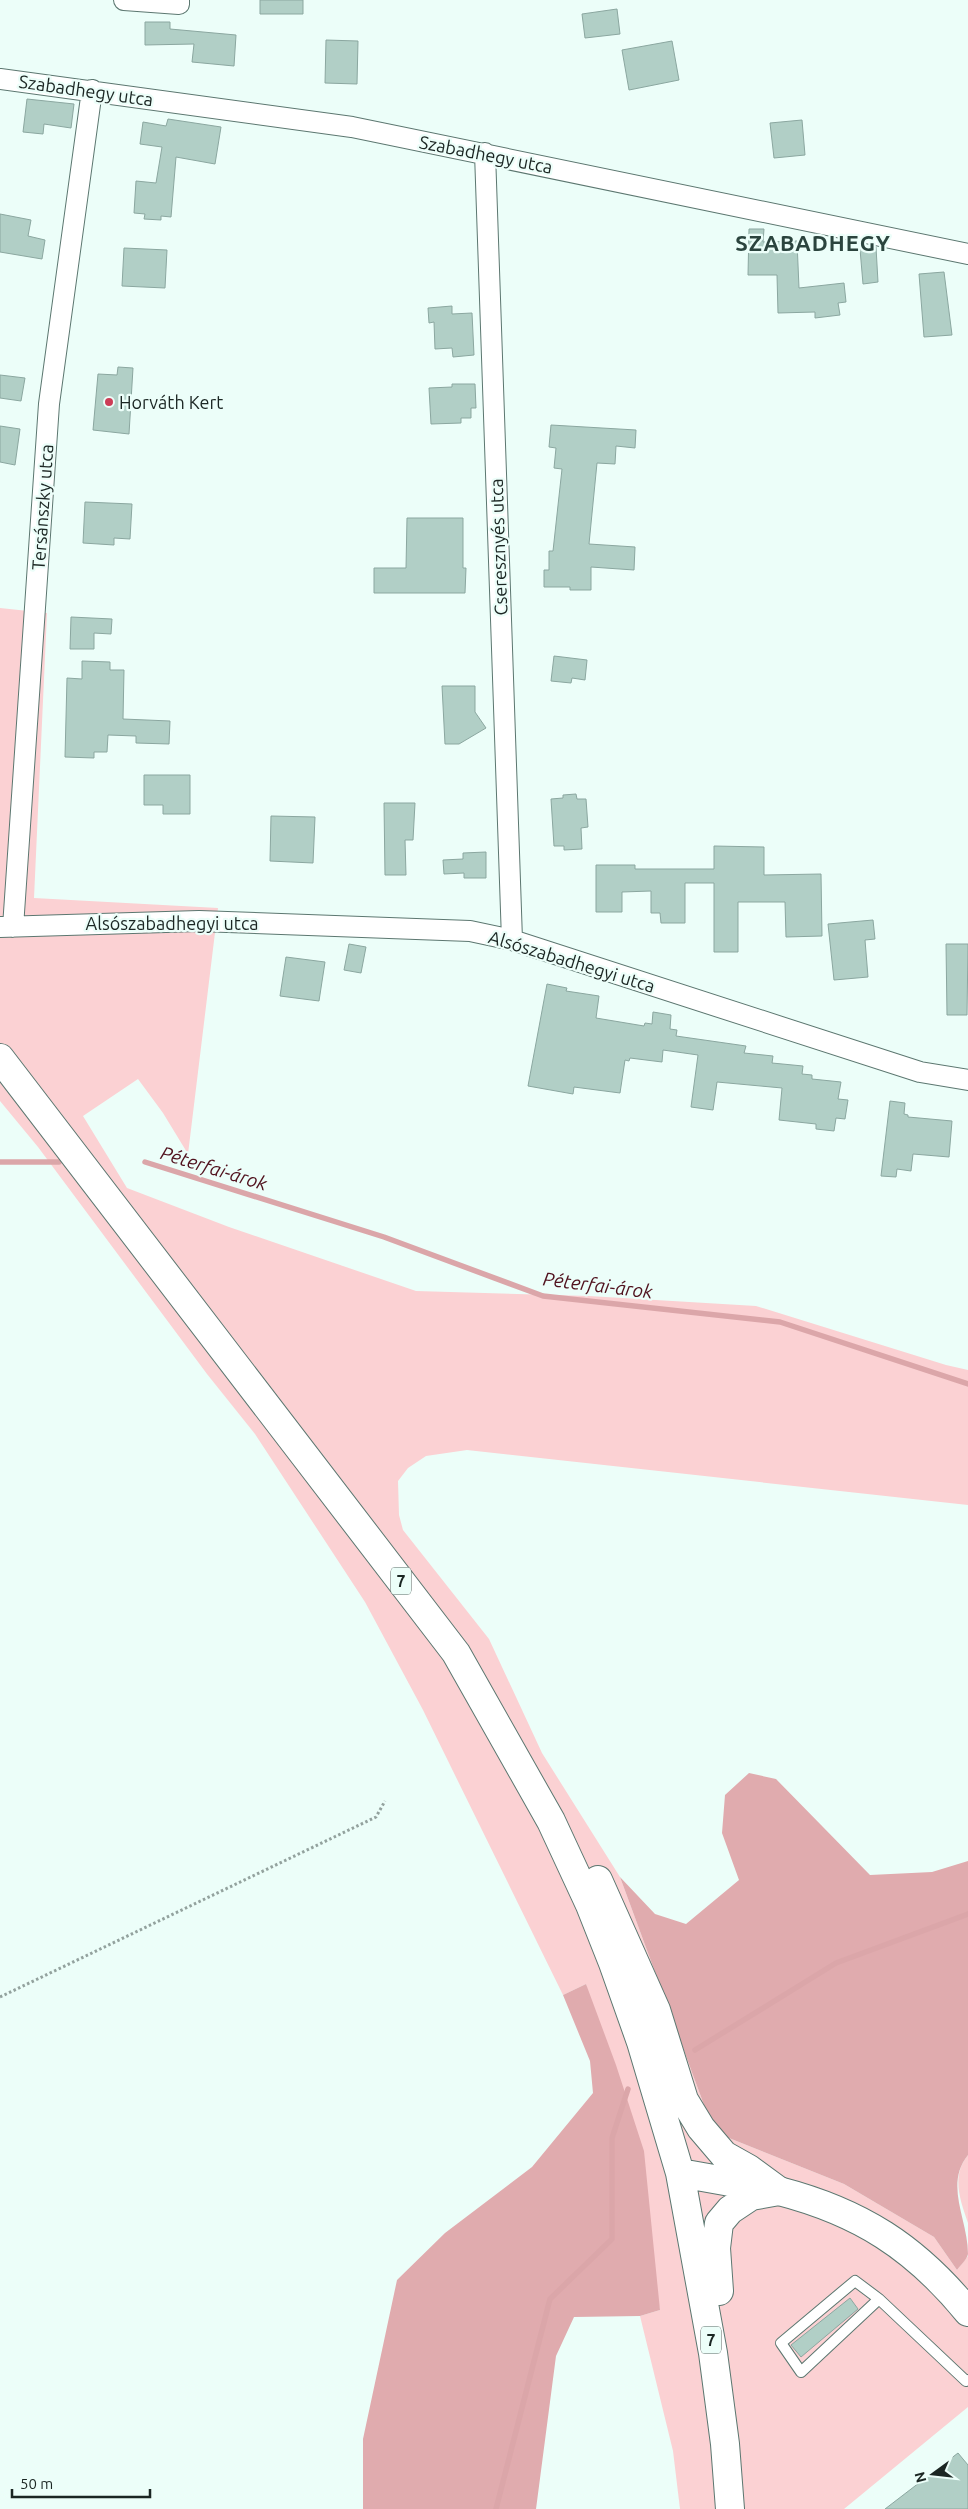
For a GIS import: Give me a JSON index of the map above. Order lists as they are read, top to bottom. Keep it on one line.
{"streets":{"main road":["7"],"street":["Szabadhegy utca","Tersánszky utca","Cseresznyés utca","Alsószabadhegyi utca"]},"crossings":[["Szabadhegy utca","Tersánszky utca"],["Szabadhegy utca","Cseresznyés utca"],["Tersánszky utca","Alsószabadhegyi utca"],["Cseresznyés utca","Alsószabadhegyi utca"]],"districts":["SZABADHEGY"],"water":["Péterfai-árok"],"places":["Horváth Kert"],"scale_bar":"50 m","north":"left"}
